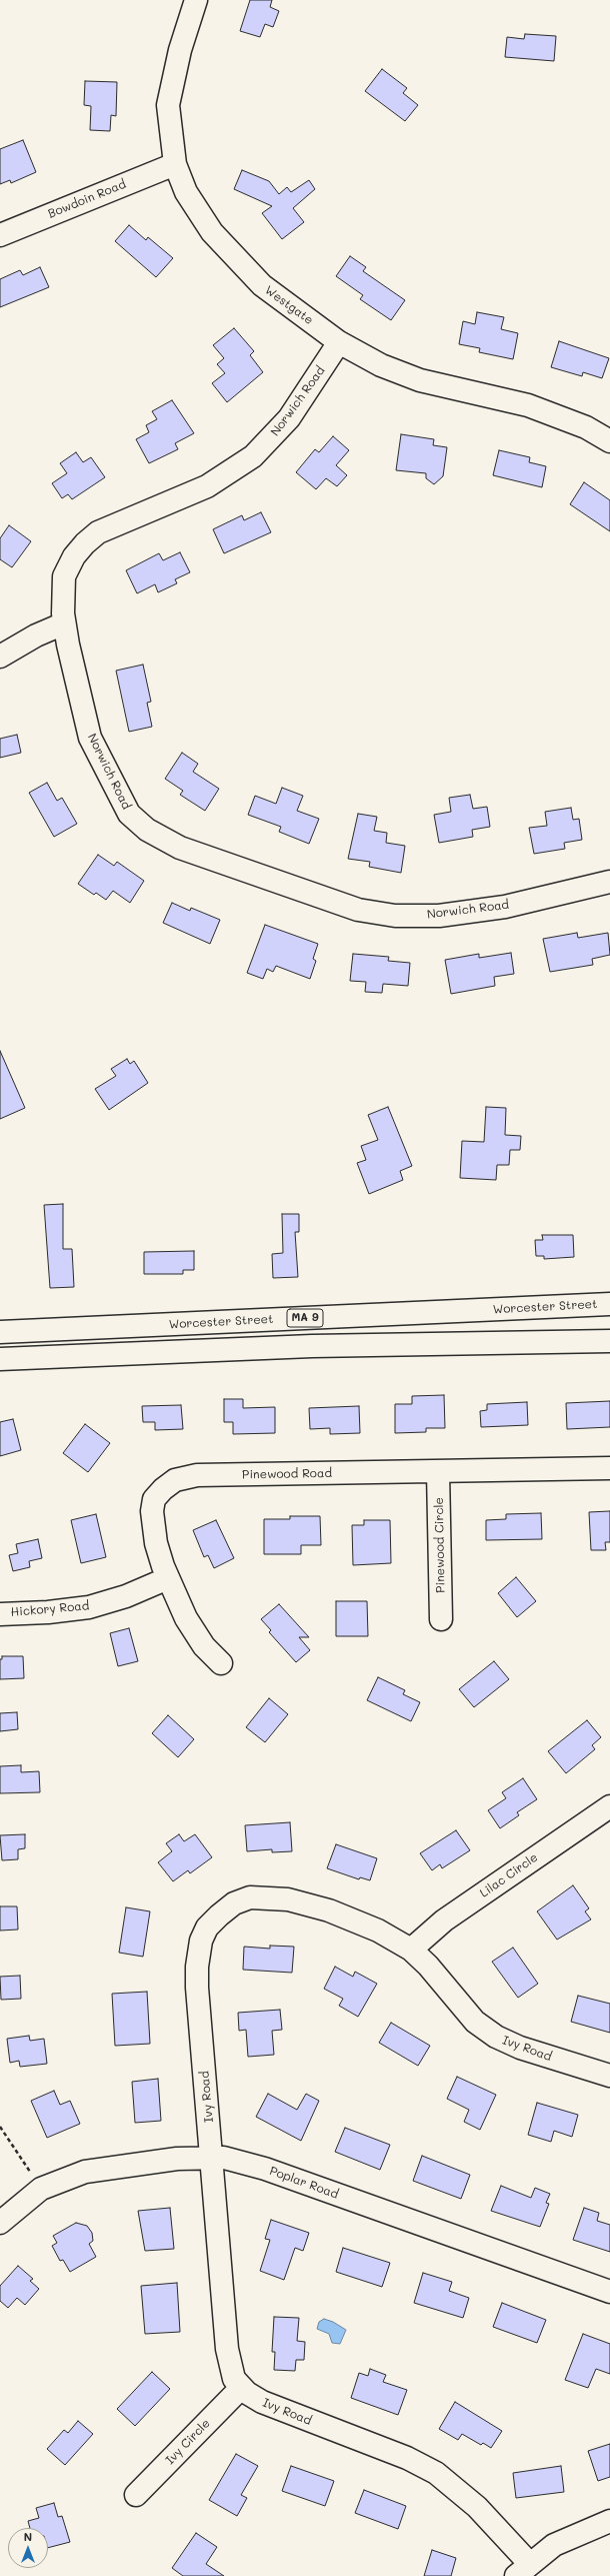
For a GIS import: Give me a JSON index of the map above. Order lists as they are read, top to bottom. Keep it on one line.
{"streets":{"main road":["Bowdoin Road","Westgate","Norwich Road","Worcester Street","MA 9","Pinewood Road","Pinewood Circle","Hickory Road","Lilac Circle","Ivy Road","Poplar Road","Ivy Circle"]},"crossings":[["Bowdoin Road","Westgate"],["Westgate","Norwich Road"],["Pinewood Road","Pinewood Circle"],["Pinewood Road","Hickory Road"],["Lilac Circle","Ivy Road"],["Ivy Road","Poplar Road"],["Ivy Road","Ivy Circle"]],"north":"top"}
